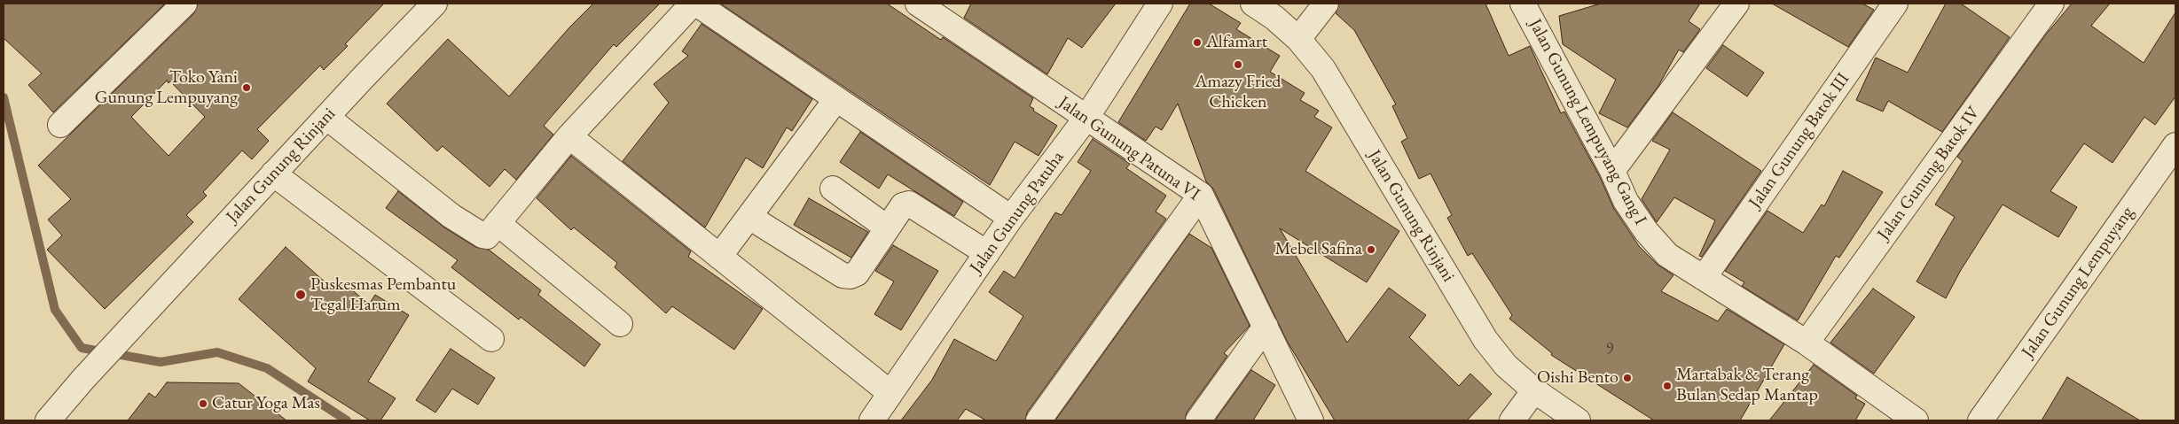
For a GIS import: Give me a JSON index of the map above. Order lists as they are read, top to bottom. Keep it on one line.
{"streets":{"street":["Jalan Gunung Lempuyang Gang I","Jalan Gunung Batok III","Jalan Gunung Patuna VI","Jalan Gunung Rinjani","Jalan Gunung Batok IV","Jalan Gunung Patuha","Jalan Gunung Lempuyang"]},"crossings":[["Jalan Gunung Lempuyang Gang I","Jalan Gunung Batok III"],["Jalan Gunung Lempuyang Gang I","Jalan Gunung Batok IV"],["Jalan Gunung Patuna VI","Jalan Gunung Patuha"]],"places":["Alfamart","Amazy Fried Chicken","Toko Yani Gunung Lempuyang","Mebel Safina","Puskesmas Pembantu Tegal Harum","Oishi Bento","Martabak & Terang Bulan Sedap Mantap","Catur Yoga Mas"],"house_numbers":["9"]}
